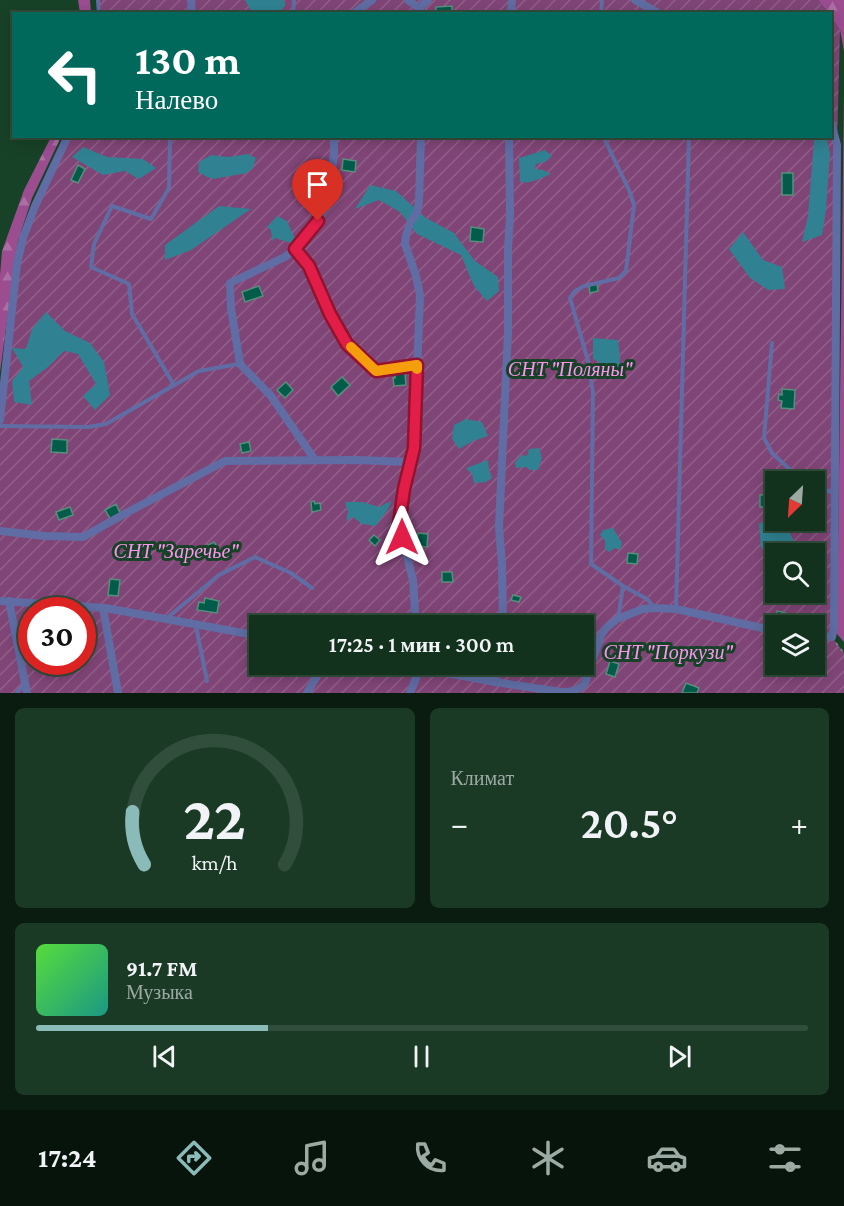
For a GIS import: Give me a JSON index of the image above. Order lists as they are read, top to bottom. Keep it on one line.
{"parks":["СНТ \"Поляны\"","СНТ \"Заречье\"","СНТ \"Поркузи\""],"north":"bottom left","page":{"turn":["130 m","Налево"],"limit":"30","trip":"17:25 · 1 мин · 300 m","tile":"Климат","heat":["−","20.5°","+"],"song":["91.7 FM","Музыка"],"tabs":"17:24","gauge":["22","km/h"]}}
